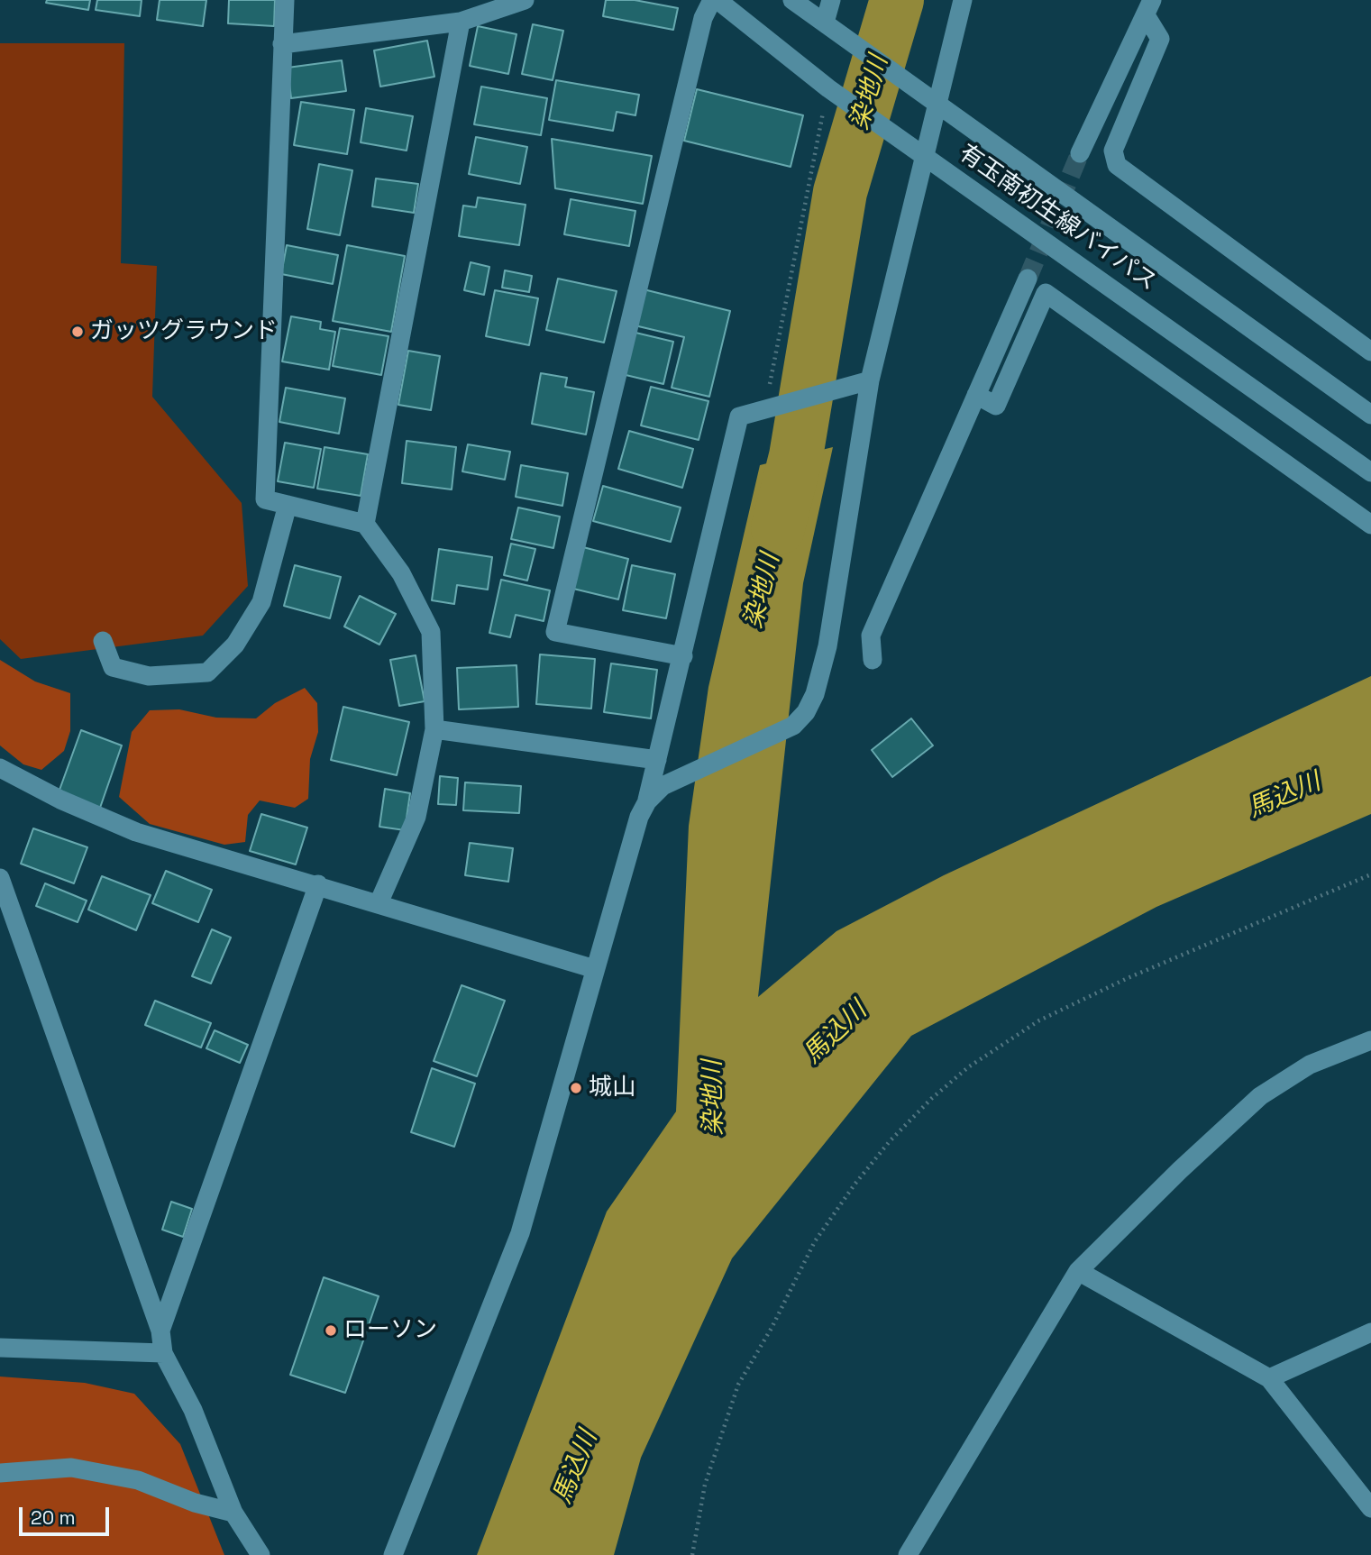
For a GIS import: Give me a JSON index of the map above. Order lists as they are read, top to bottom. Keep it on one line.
{"streets":{"street":["有玉南初生線バイパス"]},"water":["染地川","馬込川"],"places":["ガッツグラウンド","城山","ローソン"],"scale_bar":"20 m"}
